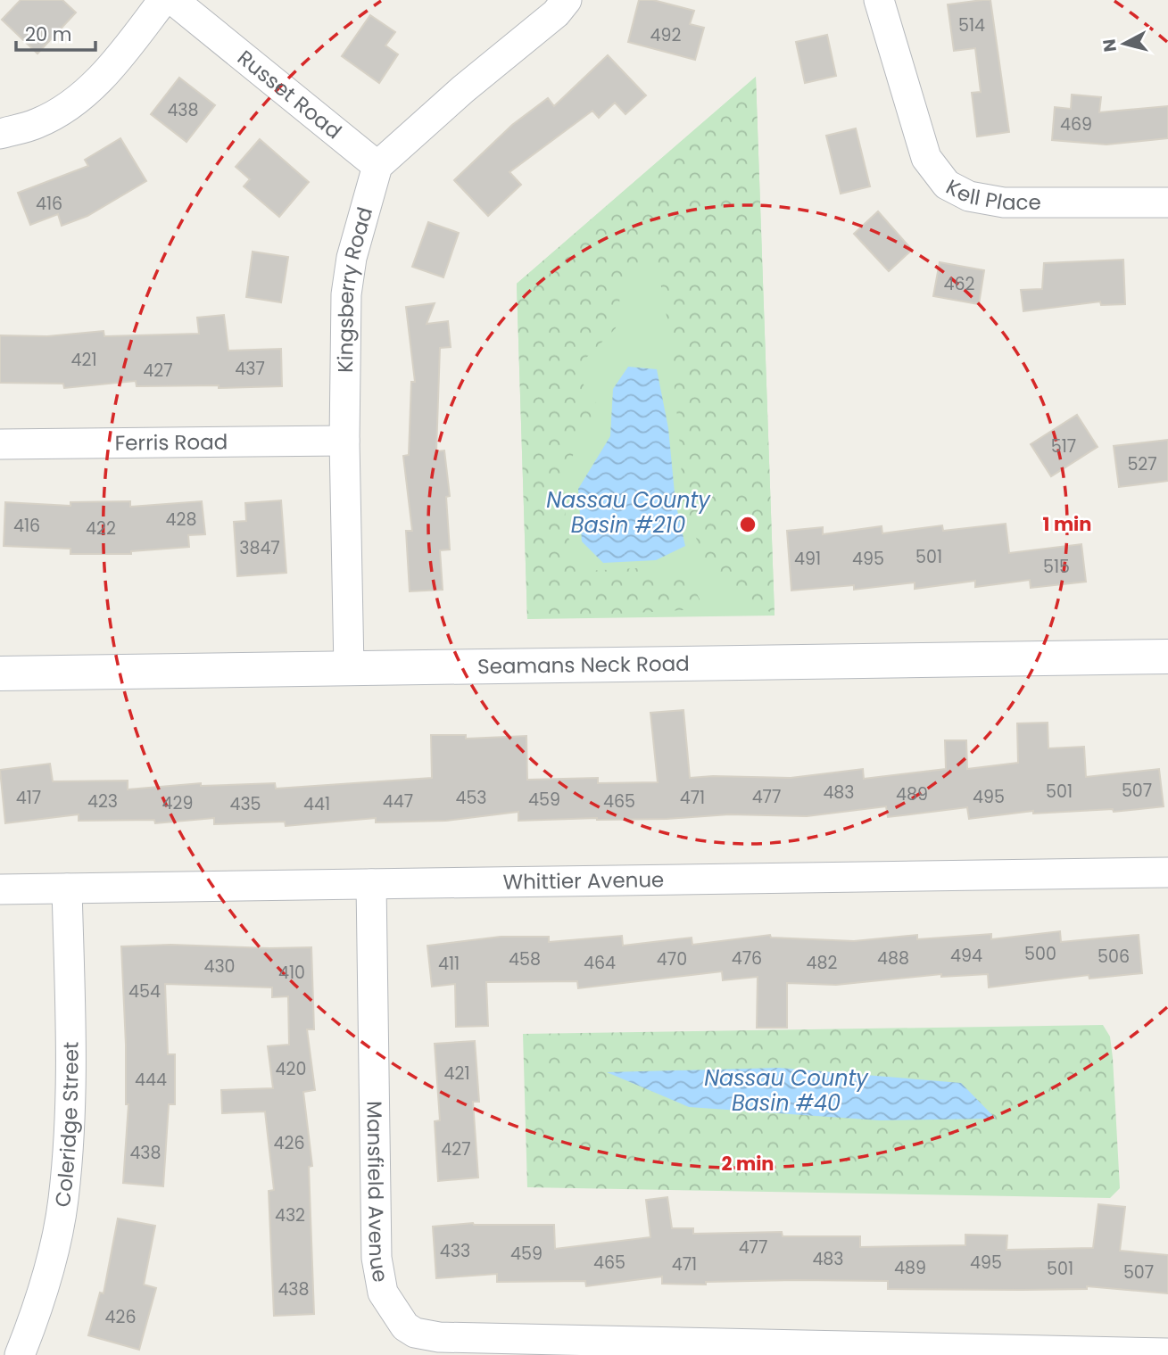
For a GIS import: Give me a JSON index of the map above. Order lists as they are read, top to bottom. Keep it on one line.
{"streets":{"main road":["Seamans Neck Road"],"street":["Russet Road","Kell Place","Kingsberry Road","Ferris Road","Whittier Avenue","Coleridge Street","Mansfield Avenue"]},"crossings":[["Russet Road","Kingsberry Road"],["Kingsberry Road","Ferris Road"],["Kingsberry Road","Seamans Neck Road"],["Whittier Avenue","Coleridge Street"],["Whittier Avenue","Mansfield Avenue"]],"water":["Nassau County Basin #210","Nassau County Basin #40"],"house_numbers":["514","492","438","469","416","462","421","437","427","517","527","428","416","422","3847","501","491","495","515","507","501","483","489","477","495","417","453","471","459","423","447","465","429","435","441","500","494","506","476","488","458","470","464","482","411","430","410","454","420","421","444","426","427","438","432","477","433","459","483","465","495","471","489","501","507","438","426"],"scale_bar":"20 m","north":"left","rings":["1 min","2 min"]}
